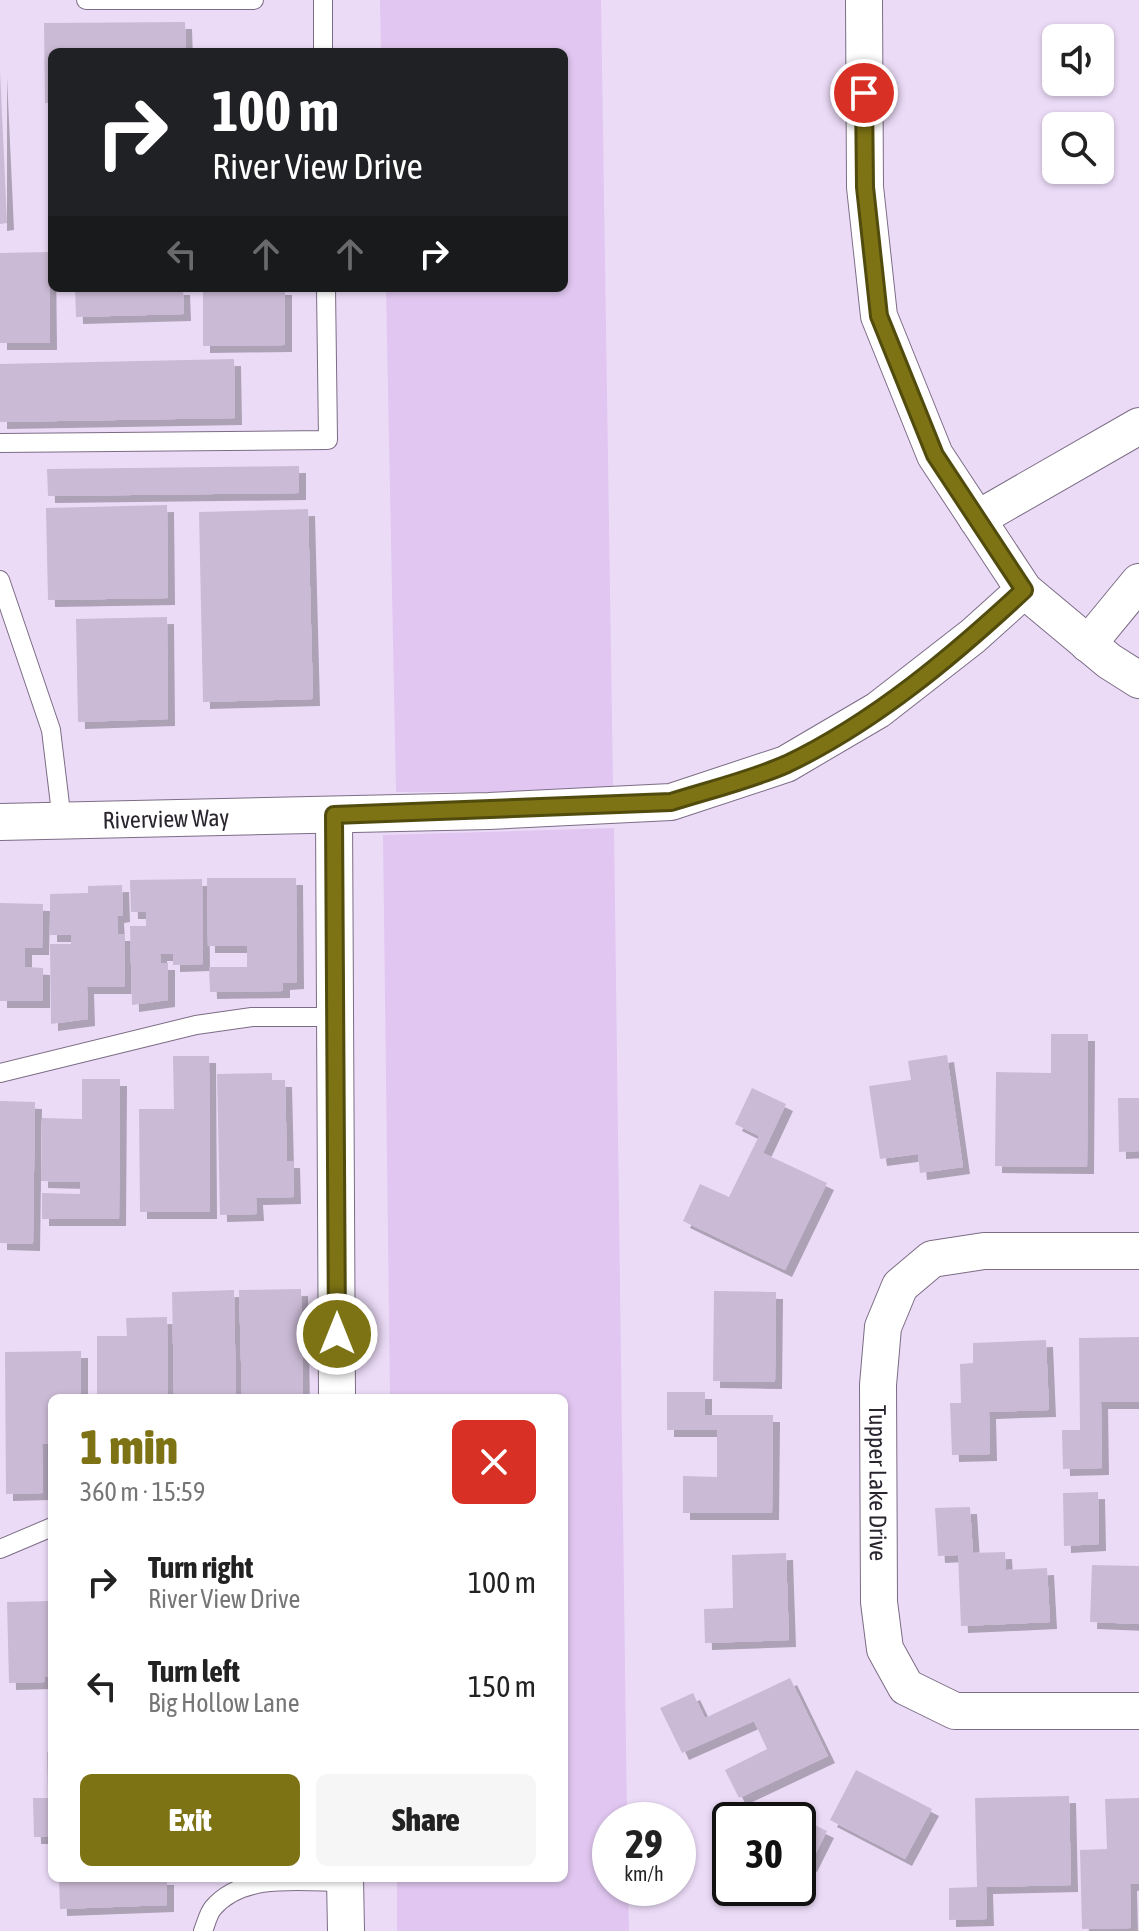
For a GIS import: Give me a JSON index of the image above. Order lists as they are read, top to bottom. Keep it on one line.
{"streets":{"street":["Riverview Way","Tupper Lake Drive"]},"page":{"turn":["100 m","River View Drive"],"heading":["1 min","360 m · 15:59"],"list":[{"name":"Turn right","note":"River View Drive","value":"100 m"},{"name":"Turn left","note":"Big Hollow Lane","value":"150 m"}],"buttons":["Exit","Share"],"speed":"29 km/h","limit":"30"}}
